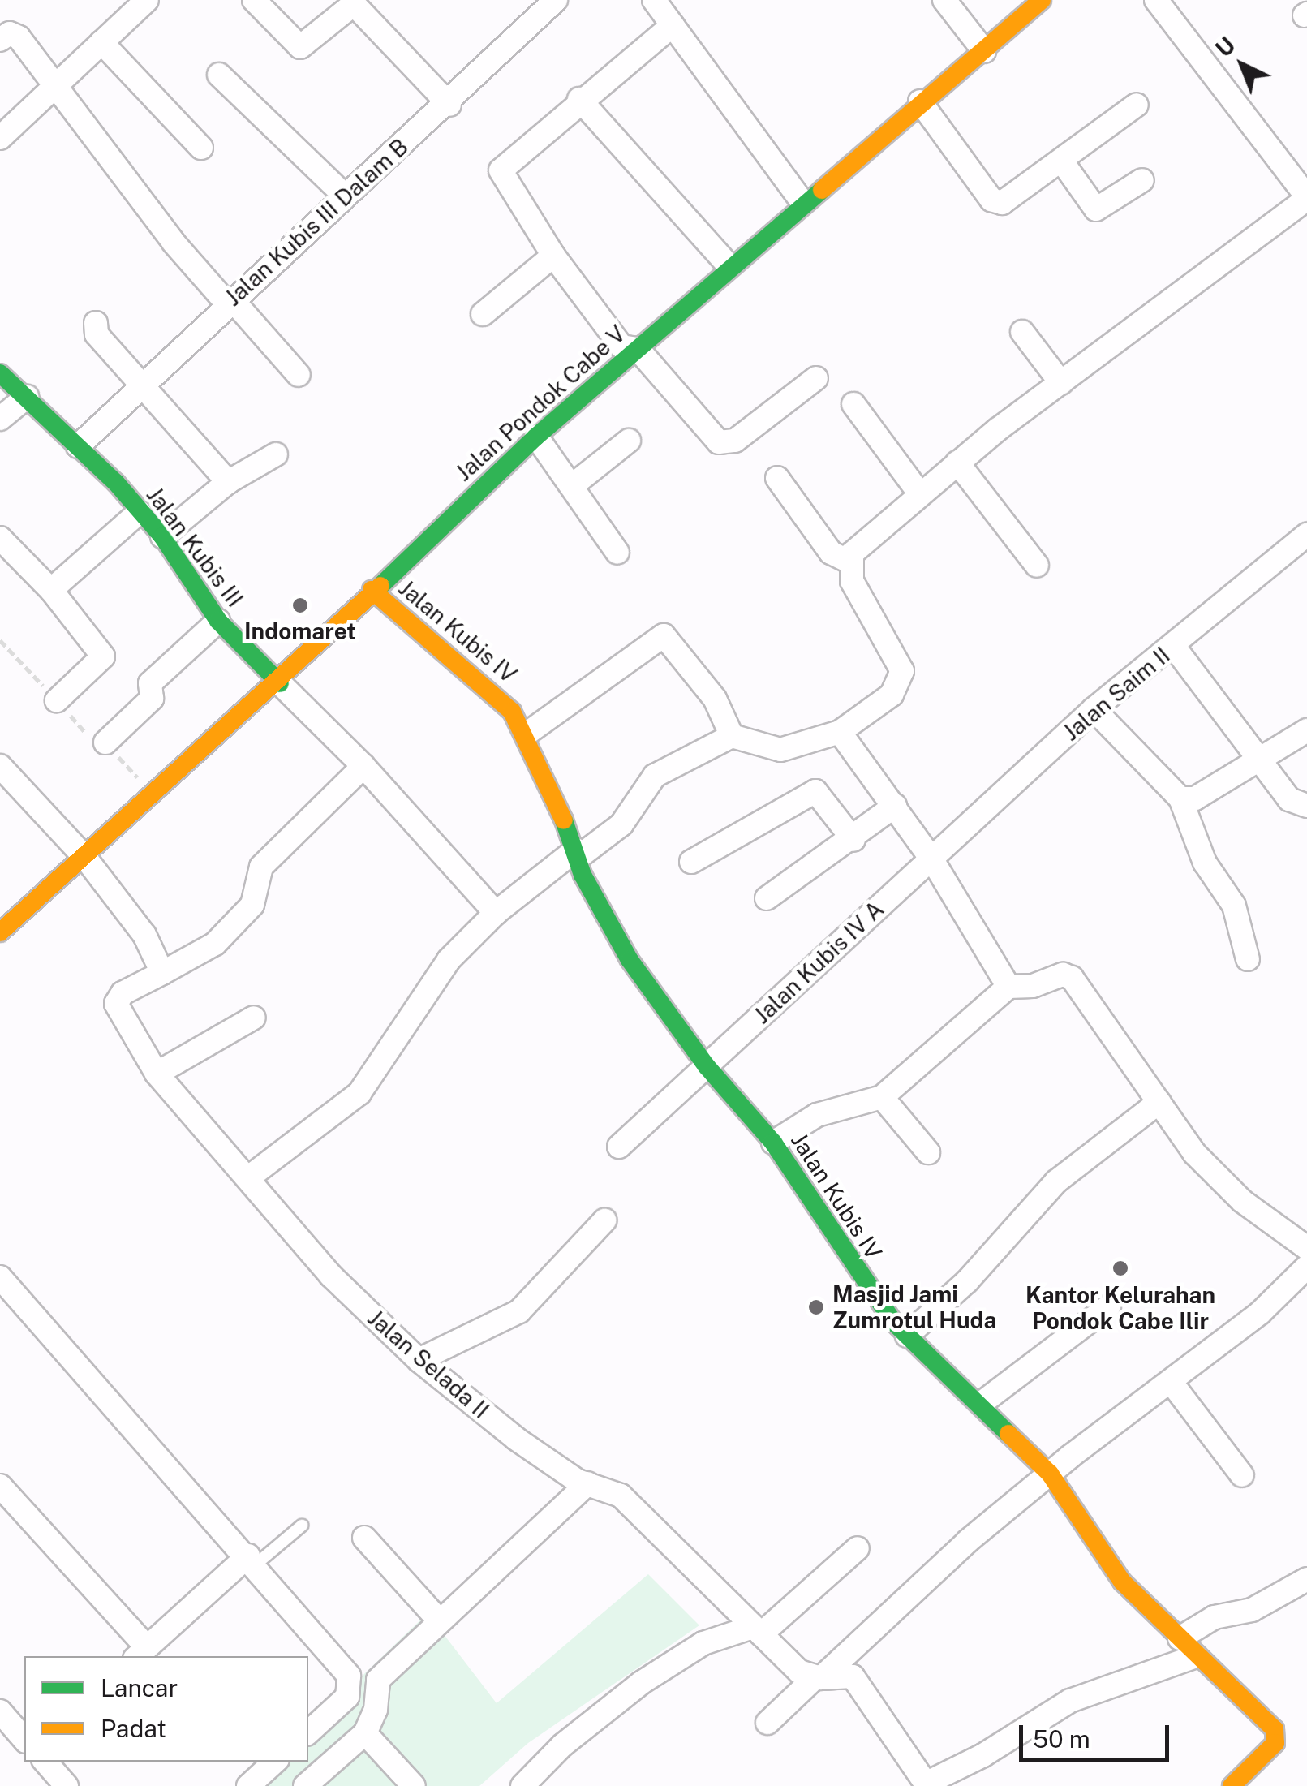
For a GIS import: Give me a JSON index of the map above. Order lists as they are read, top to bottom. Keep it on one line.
{"streets":{"street":["Jalan Kubis III Dalam B","Jalan Pondok Cabe V","Jalan Kubis III","Jalan Kubis IV","Jalan Saim II","Jalan Kubis IV A","Jalan Selada II"]},"crossings":[["Jalan Kubis III Dalam B","Jalan Kubis III"],["Jalan Pondok Cabe V","Jalan Kubis III"],["Jalan Pondok Cabe V","Jalan Kubis IV"],["Jalan Kubis IV","Jalan Kubis IV A"],["Jalan Saim II","Jalan Kubis IV A"]],"places":["Indomaret","Kantor Kelurahan Pondok Cabe Ilir","Masjid Jami Zumrotul Huda"],"legend":["Lancar","Padat"],"scale_bar":"50 m","north":"top left"}
